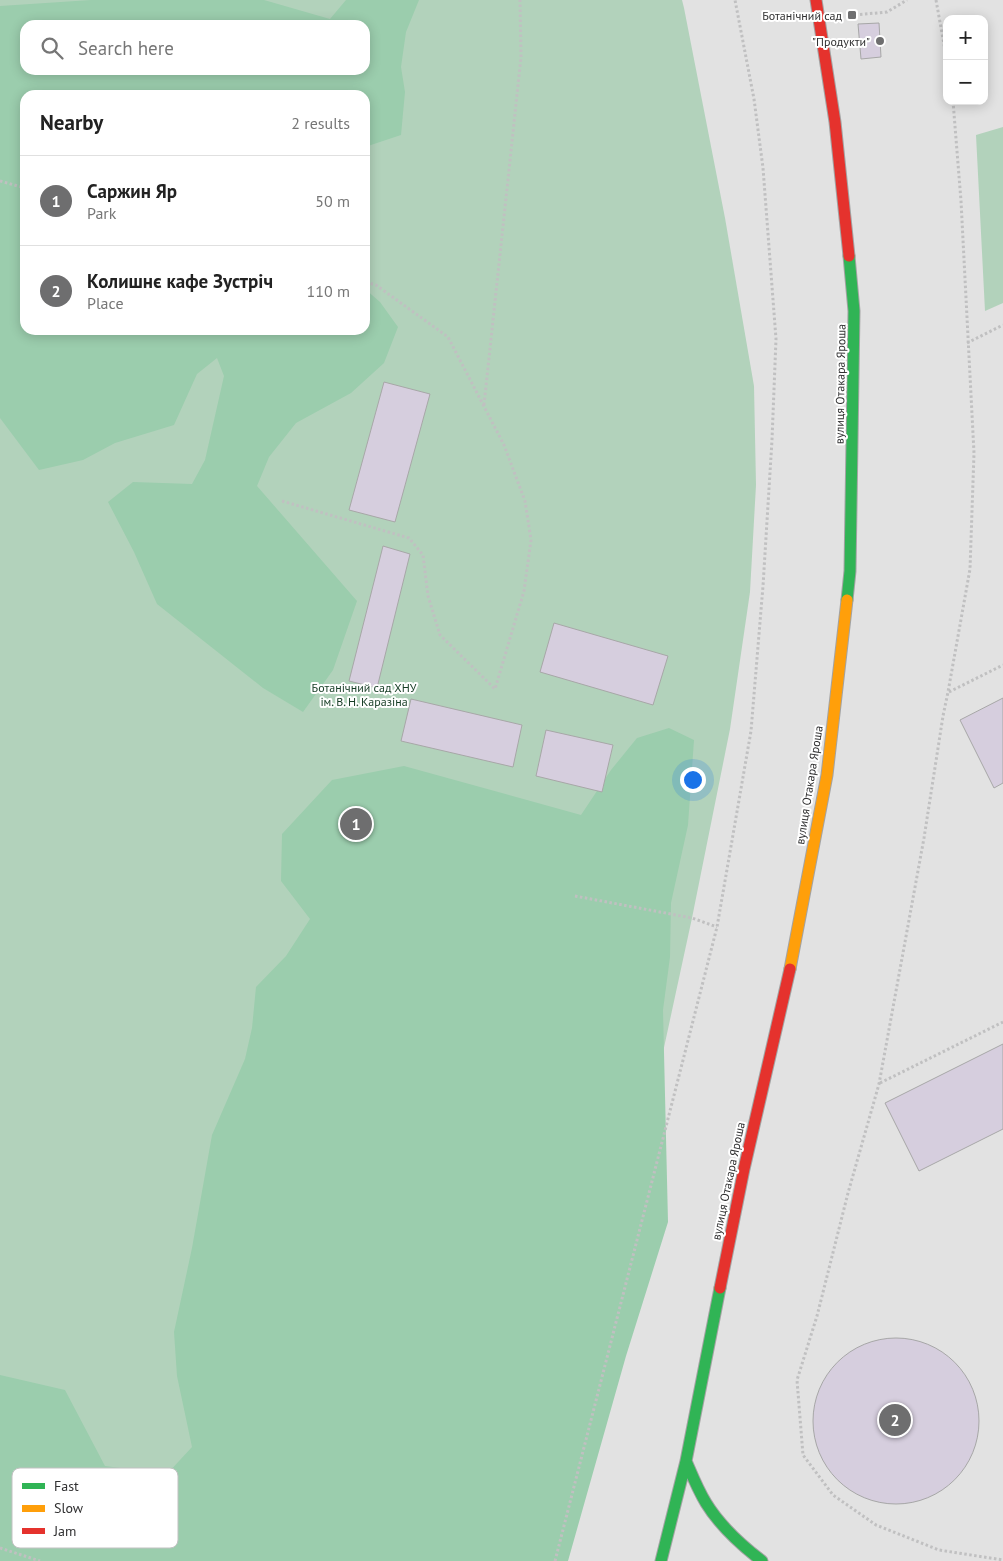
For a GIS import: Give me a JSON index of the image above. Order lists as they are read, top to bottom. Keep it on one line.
{"streets":{"street":["вулиця Отакара Яроша"]},"parks":["Ботанічний сад ХНУ ім. В. Н. Каразіна"],"places":{"transit":["Ботанічний сад"],"other":["\"Продукти\""]},"legend":["Fast","Slow","Jam"],"page":{"map_buttons":["+","−"],"search":"Search here","heading":["Nearby","2 results"],"list":[{"mark":"1","name":"Саржин Яр","note":"Park","value":"50 m"},{"mark":"2","name":"Колишнє кафе Зустріч","note":"Place","value":"110 m"}],"pins":["1","2"]}}
